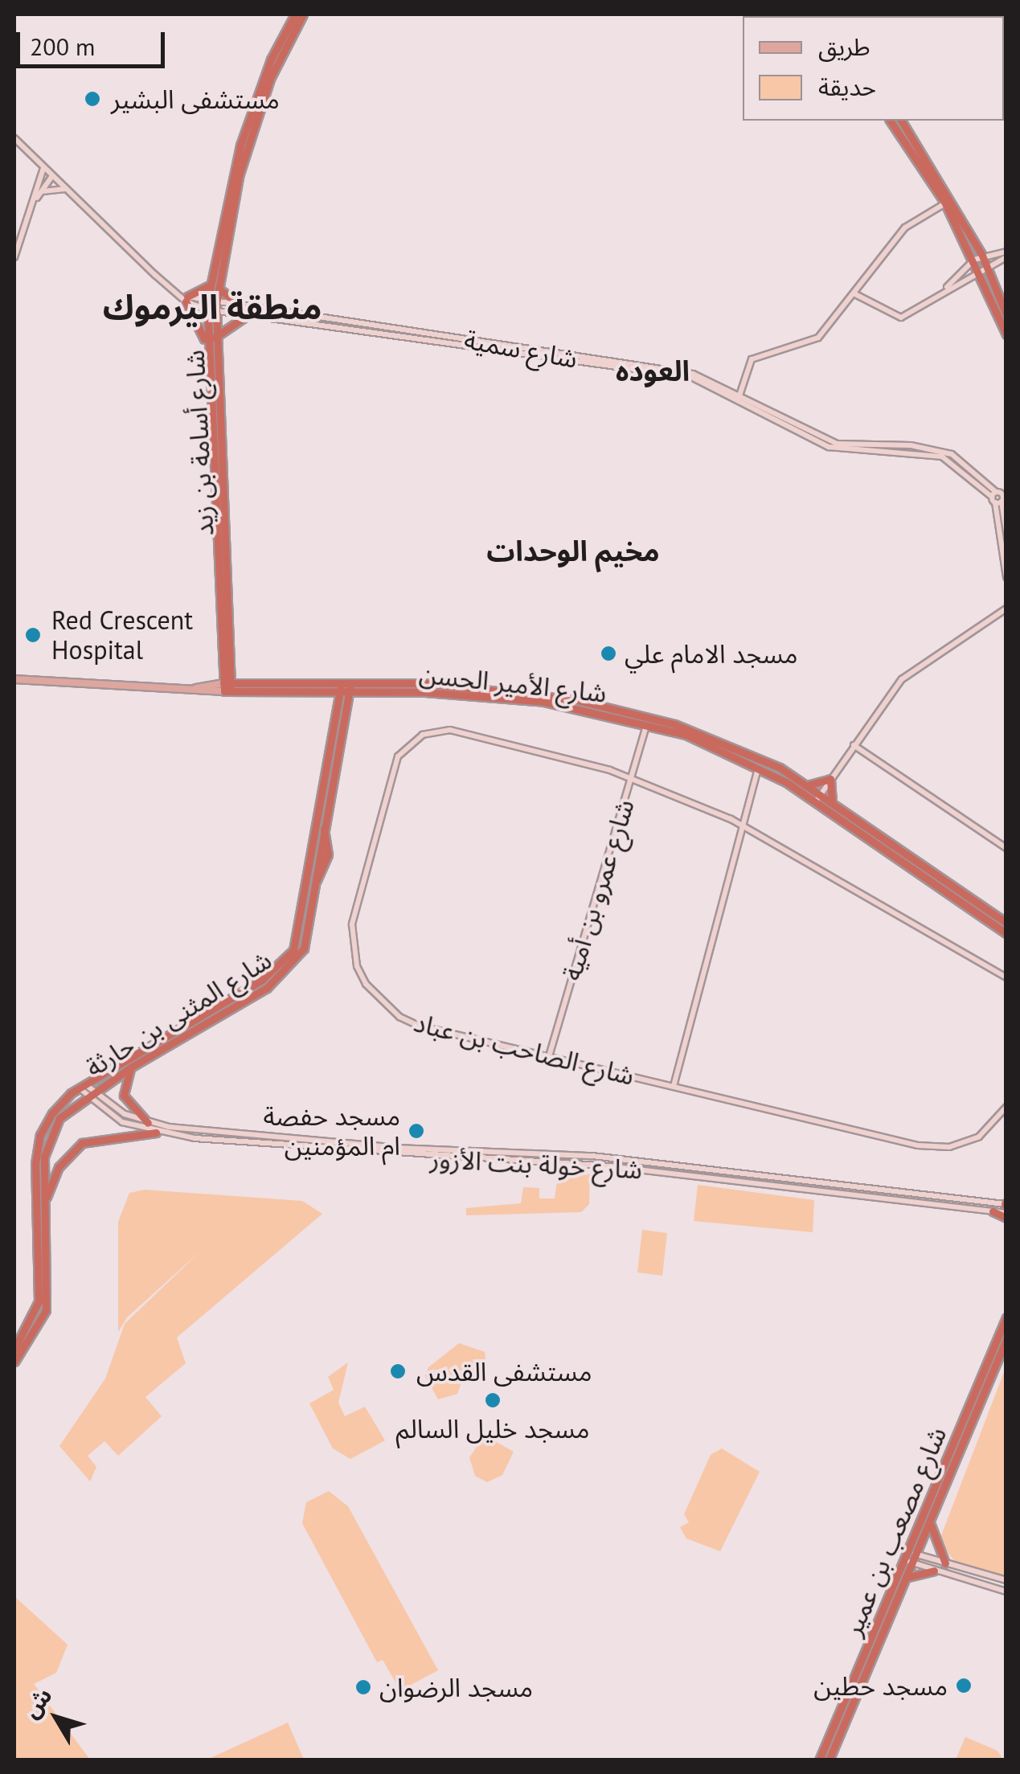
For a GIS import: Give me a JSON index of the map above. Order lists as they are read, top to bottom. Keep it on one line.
{"streets":{"highway":["شارع أسامة بن زيد","شارع الأمير الحسن","شارع المثنى بن حارثة","شارع مصعب بن عمير"],"street":["شارع سمية","شارع عمرو بن أمية","شارع الصاحب بن عباد","شارع خولة بنت الأزور"]},"crossings":[["شارع سمية","شارع أسامة بن زيد"],["شارع أسامة بن زيد","شارع الأمير الحسن"],["شارع الأمير الحسن","شارع عمرو بن أمية"],["شارع الأمير الحسن","شارع المثنى بن حارثة"],["شارع عمرو بن أمية","شارع الصاحب بن عباد"],["شارع المثنى بن حارثة","شارع خولة بنت الأزور"]],"districts":["منطقة اليرموك","العوده","مخيم الوحدات"],"places":["مستشفى البشير","Red Crescent Hospital","مسجد الامام علي","مسجد حفصة ام المؤمنين","مستشفى القدس","مسجد خليل السالم","مسجد حطين","مسجد الرضوان"],"legend":["طريق","حديقة"],"scale_bar":"200 m","north":"top left"}
